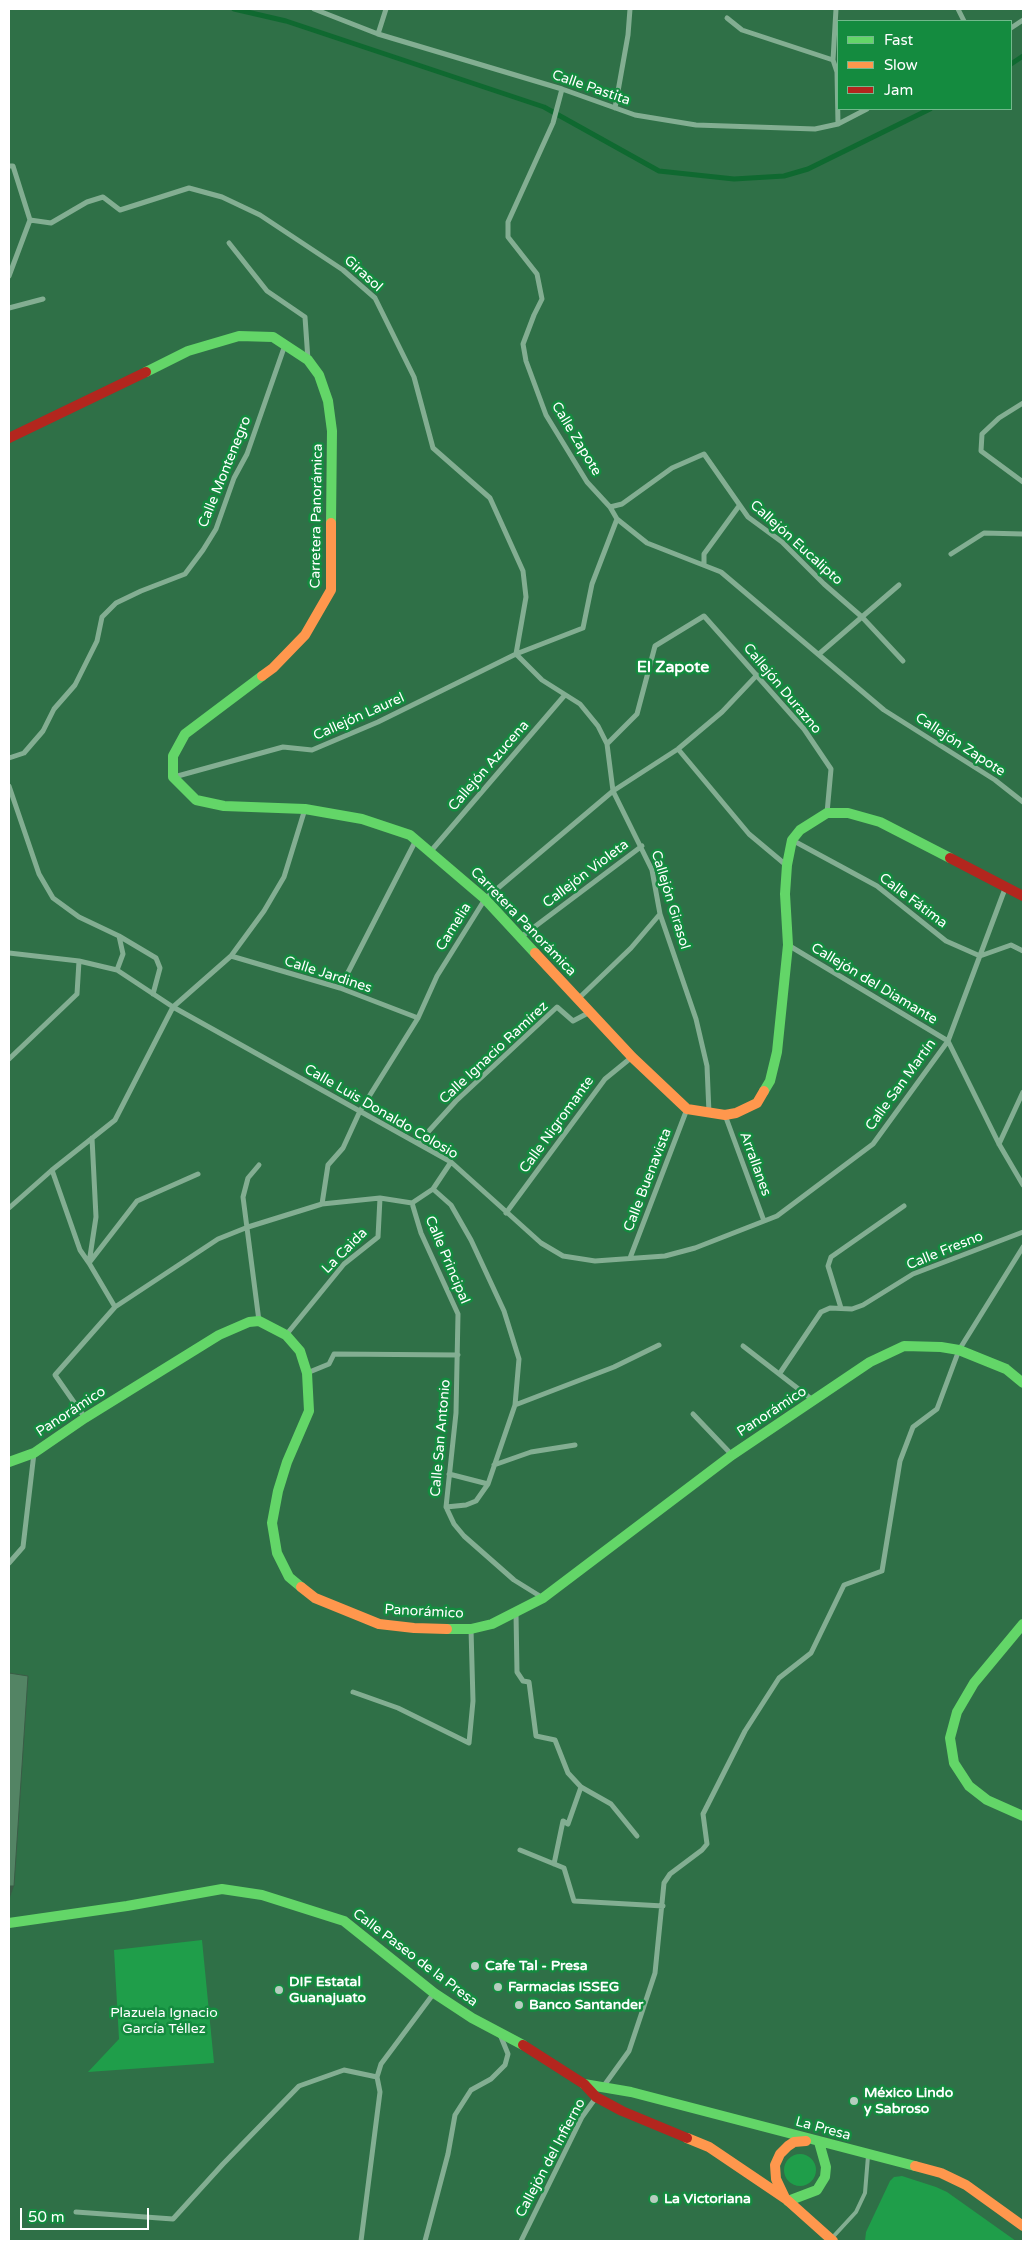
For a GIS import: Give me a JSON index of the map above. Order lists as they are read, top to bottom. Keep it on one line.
{"streets":{"street":["Calle Pastita","Girasol","Calle Zapote","Calle Montenegro","Carretera Panorámica","Callejón Eucalipto","Callejón Durazno","Callejón Laurel","Callejón Zapote","Callejón Azucena","Callejón Violeta","Callejón Girasol","Calle Fátima","Camelia","Calle Jardines","Callejón del Diamante","Calle Ignacio Ramírez","Calle San Martín","Calle Luis Donaldo Colosio","Calle Nigromante","Arrallanes","Calle Buenavista","La Caida","Calle Fresno","Calle Principal","Panorámico","Calle San Antonio","Calle Paseo de la Presa","La Presa","Callejón del Infierno"]},"crossings":[["Calle Pastita","Calle Zapote"],["Girasol","Callejón Laurel"],["Girasol","Callejón Girasol"],["Calle Zapote","Callejón Eucalipto"],["Calle Zapote","Callejón Zapote"],["Calle Montenegro","Carretera Panorámica"],["Carretera Panorámica","Callejón Laurel"],["Carretera Panorámica","Callejón Azucena"],["Carretera Panorámica","Callejón Violeta"],["Carretera Panorámica","Camelia"],["Carretera Panorámica","Calle Ignacio Ramírez"],["Carretera Panorámica","Calle Nigromante"],["Carretera Panorámica","Calle Buenavista"],["Callejón Durazno","Callejón Girasol"],["Callejón Durazno","Camelia"],["Callejón Laurel","Callejón Girasol"],["Callejón Azucena","Callejón Girasol"],["Callejón Violeta","Callejón Girasol"],["Callejón Girasol","Camelia"],["Calle Fátima","Calle San Martín"],["Camelia","Calle Jardines"],["Camelia","Calle Luis Donaldo Colosio"],["Callejón del Diamante","Calle San Martín"],["Calle Ignacio Ramírez","Calle Luis Donaldo Colosio"],["Calle San Martín","Calle Luis Donaldo Colosio"],["Calle San Martín","Arrallanes"],["Calle Luis Donaldo Colosio","Calle Nigromante"],["Calle Luis Donaldo Colosio","Arrallanes"],["Calle Luis Donaldo Colosio","Calle Buenavista"],["Calle Luis Donaldo Colosio","Calle Principal"],["La Caida","Panorámico"],["Calle Principal","Calle San Antonio"],["Panorámico","Calle San Antonio"],["Panorámico","Callejón del Infierno"],["Calle Paseo de la Presa","La Presa"],["Calle Paseo de la Presa","Callejón del Infierno"],["La Presa","Callejón del Infierno"]],"districts":["El Zapote"],"parks":["Plazuela Ignacio García Téllez"],"places":["Cafe Tal - Presa","Farmacias ISSEG","DIF Estatal Guanajuato","Banco Santander","México Lindo y Sabroso","La Victoriana"],"legend":["Fast","Slow","Jam"],"scale_bar":"50 m"}
